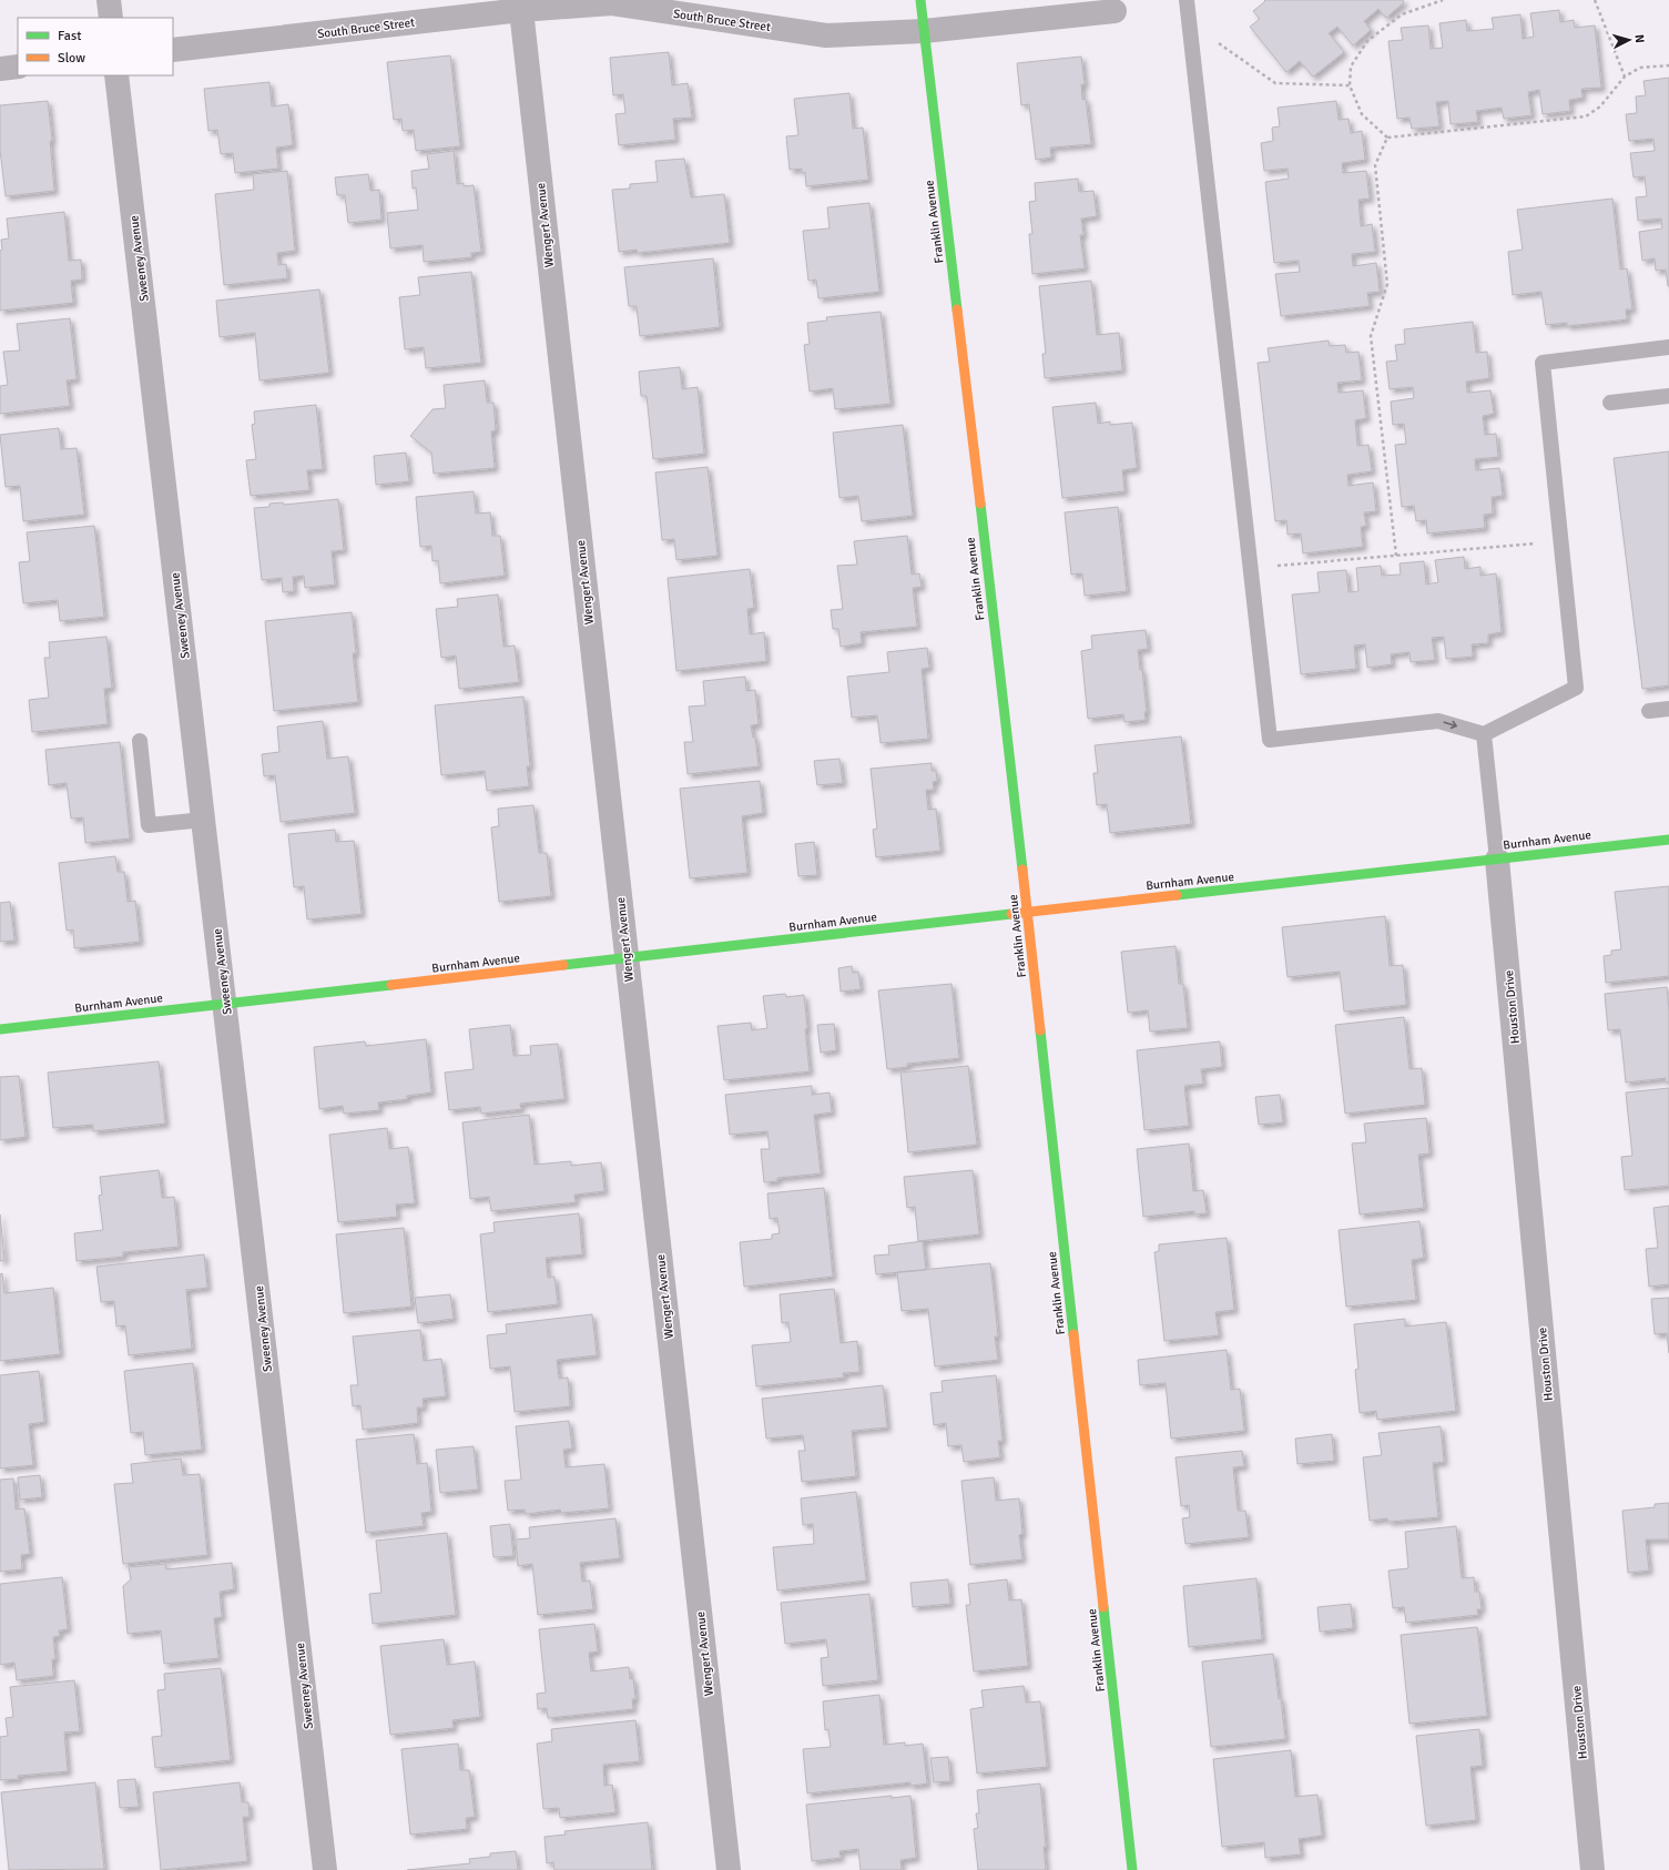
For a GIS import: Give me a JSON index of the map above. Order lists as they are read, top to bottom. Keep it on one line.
{"streets":{"street":["South Bruce Street","Franklin Avenue","Wengert Avenue","Sweeney Avenue","Burnham Avenue","Houston Drive"]},"crossings":[["South Bruce Street","Franklin Avenue"],["South Bruce Street","Wengert Avenue"],["Franklin Avenue","Burnham Avenue"],["Wengert Avenue","Burnham Avenue"],["Sweeney Avenue","Burnham Avenue"],["Burnham Avenue","Houston Drive"]],"legend":["Fast","Slow"],"north":"right"}
